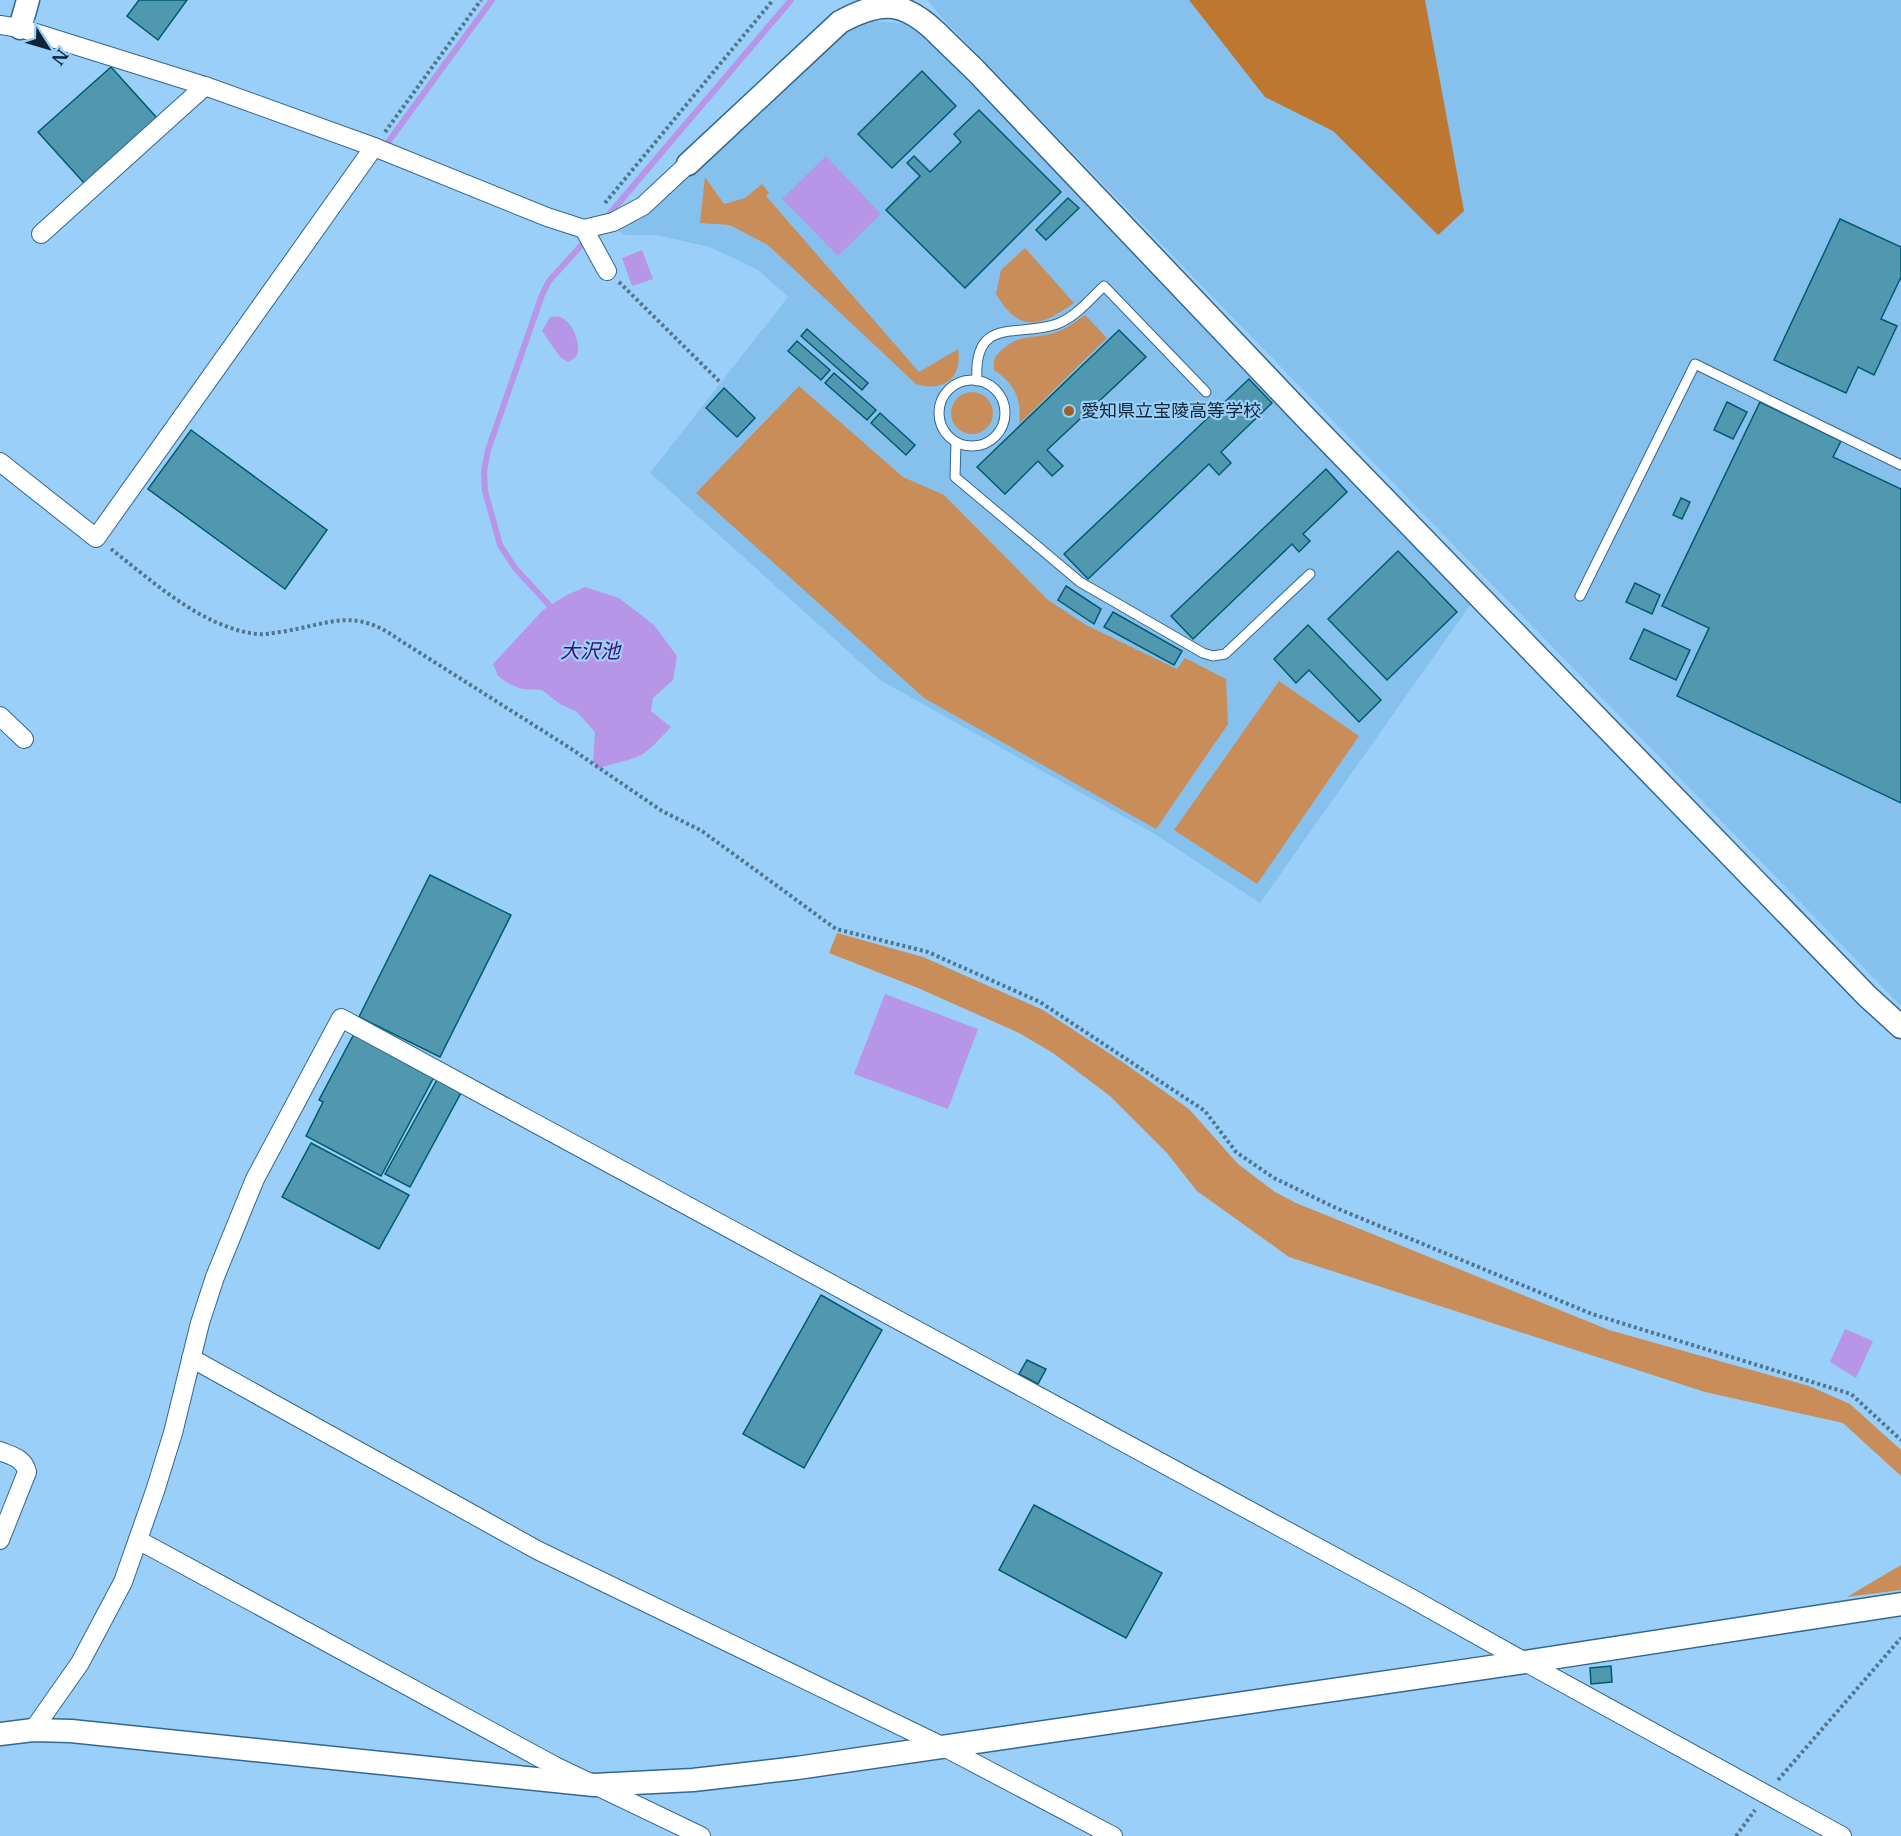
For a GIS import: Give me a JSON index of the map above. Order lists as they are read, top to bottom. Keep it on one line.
{"water":["大沢池"],"places":["愛知県立宝陵高等学校"],"north":"bottom right"}
